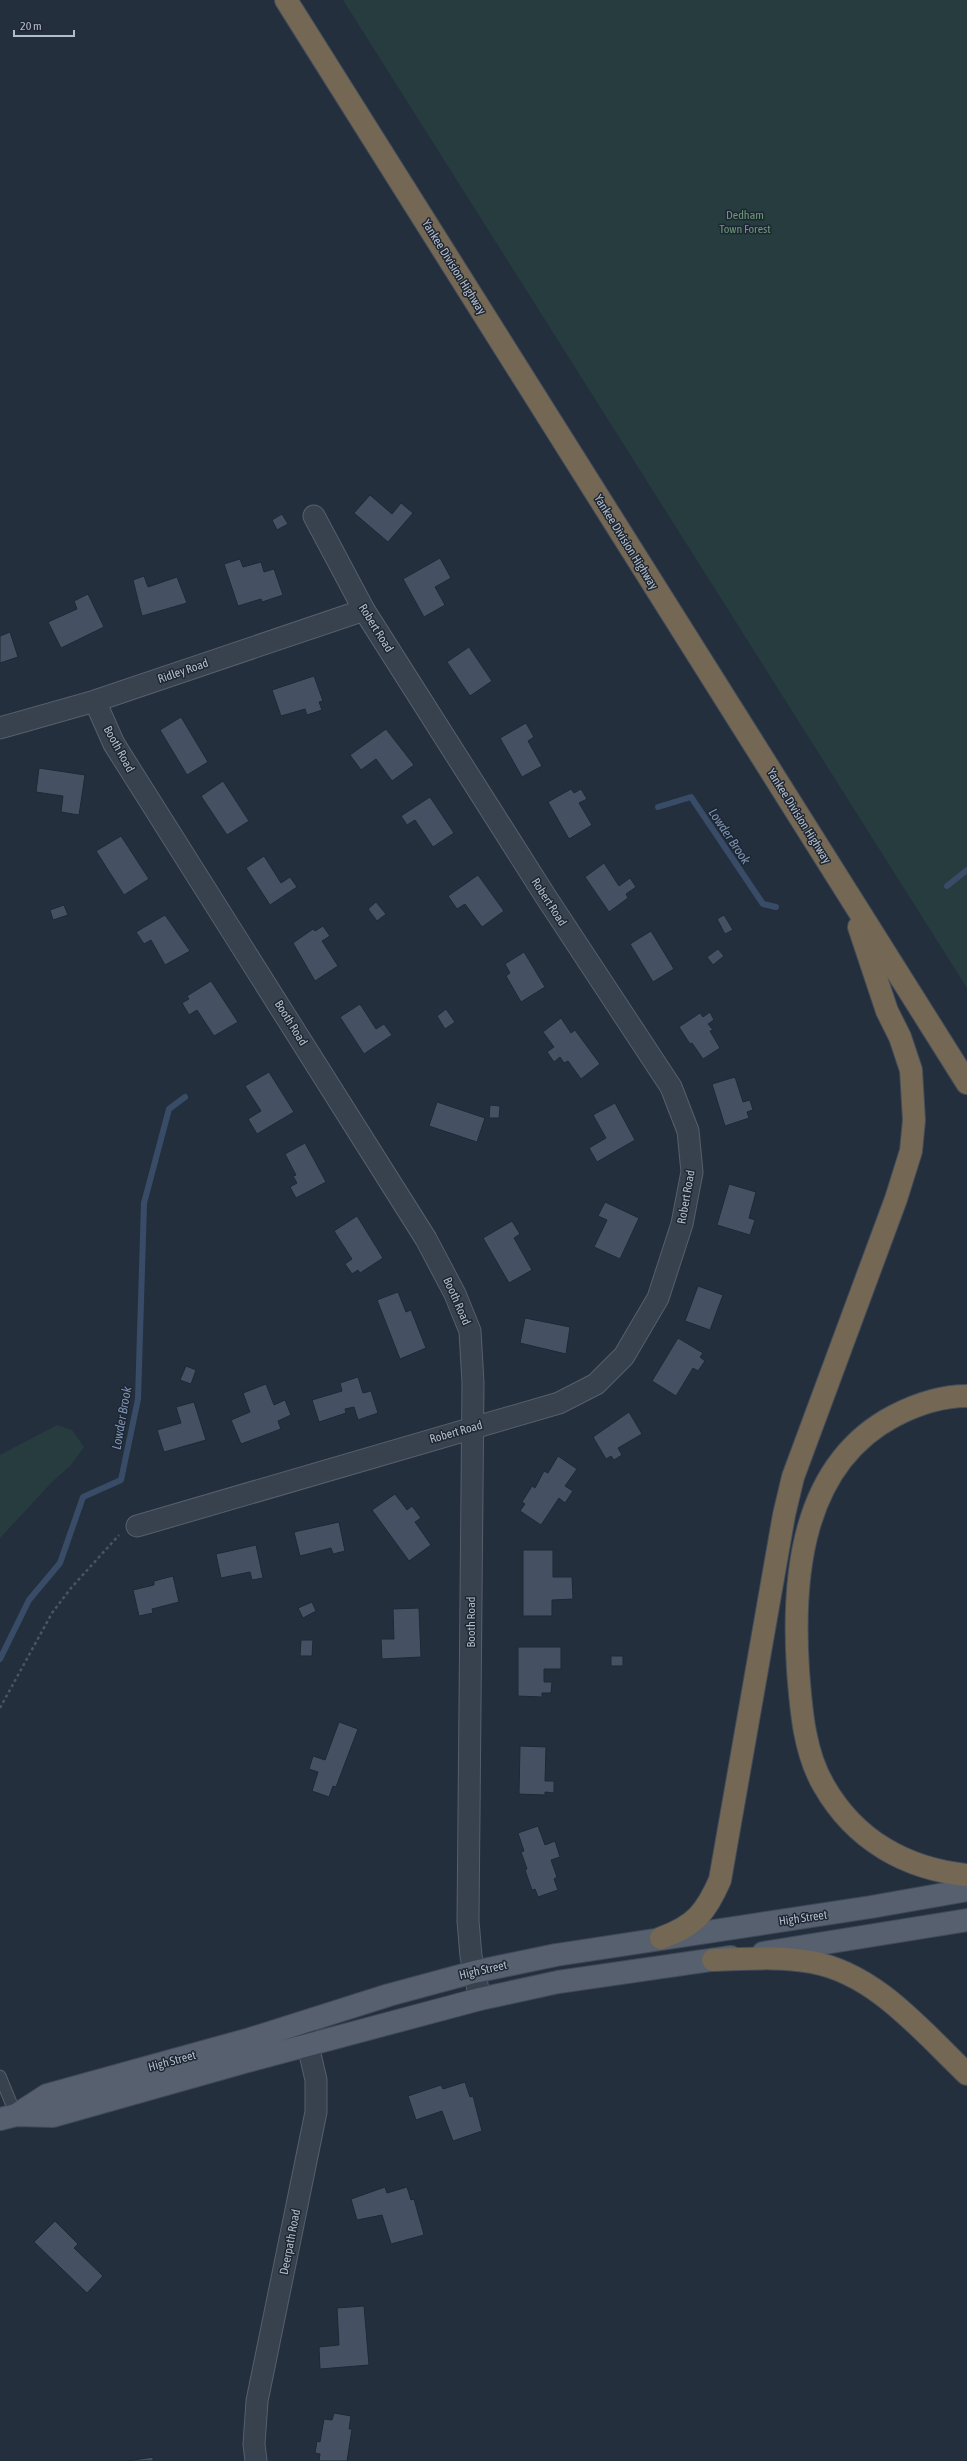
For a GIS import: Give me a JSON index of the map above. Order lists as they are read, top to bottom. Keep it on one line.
{"streets":{"highway":["Yankee Division Highway"],"main road":["High Street"],"street":["Robert Road","Ridley Road","Booth Road","Deerpath Road"]},"crossings":[["Robert Road","Ridley Road"],["Robert Road","Booth Road"],["Ridley Road","Booth Road"],["Booth Road","High Street"],["High Street","Deerpath Road"]],"water":["Lowder Brook"],"parks":["Dedham Town Forest"],"scale_bar":"20 m"}
